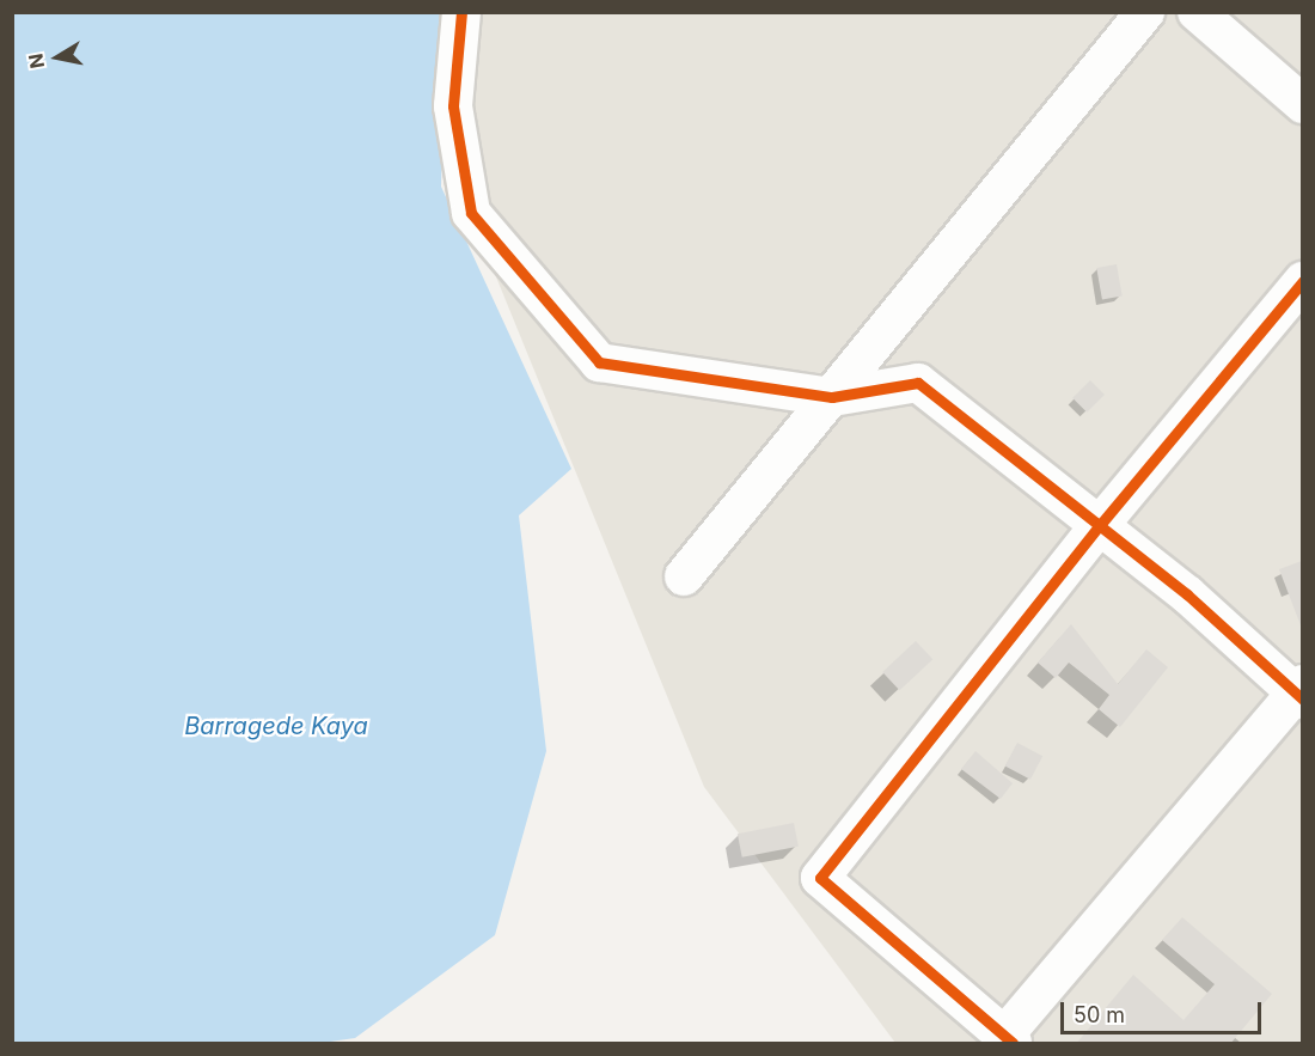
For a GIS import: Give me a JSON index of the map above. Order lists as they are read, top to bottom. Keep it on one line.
{"water":["Barragede Kaya"],"scale_bar":"50 m","north":"left"}
